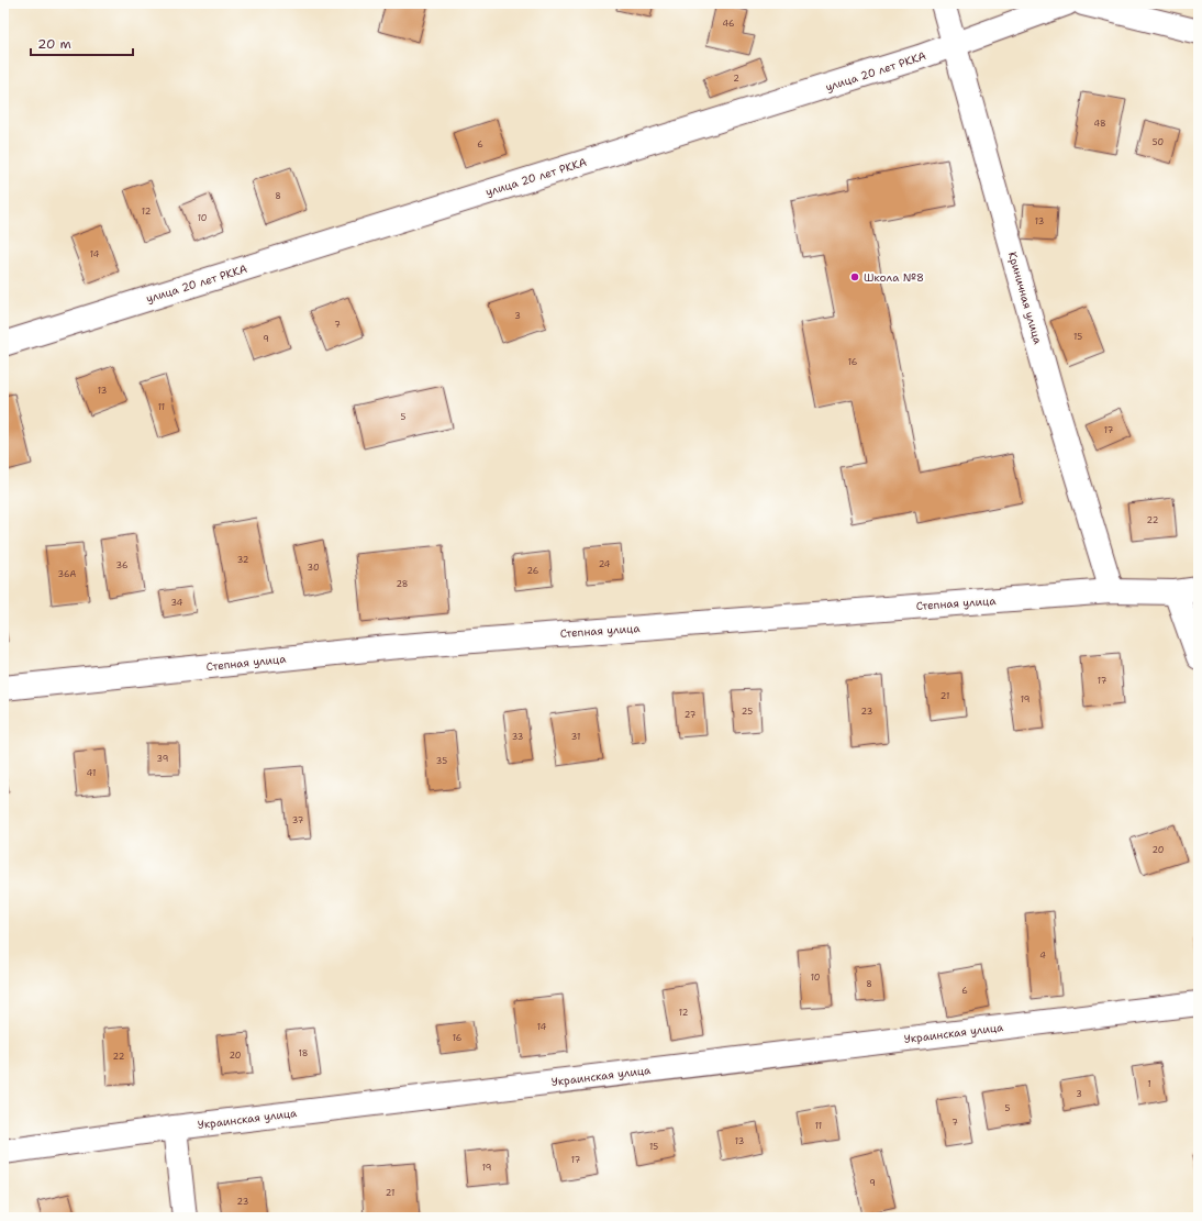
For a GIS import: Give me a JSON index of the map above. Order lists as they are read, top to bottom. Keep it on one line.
{"streets":{"street":["улица 20 лет РККА","Криничная улица","Степная улица","Украинская улица"]},"crossings":[["улица 20 лет РККА","Криничная улица"],["Криничная улица","Степная улица"]],"places":["Школа №8"],"house_numbers":["46","2","48","50","6","8","12","10","13","14","3","7","15","9","16","13","11","5","17","22","32","24","36","30","26","36А","28","34","17","21","19","25","23","27","33","31","39","35","41","37","20","4","10","8","6","12","14","16","18","20","22","1","3","5","7","11","13","15","17","19","9","21","23"],"scale_bar":"20 m"}
